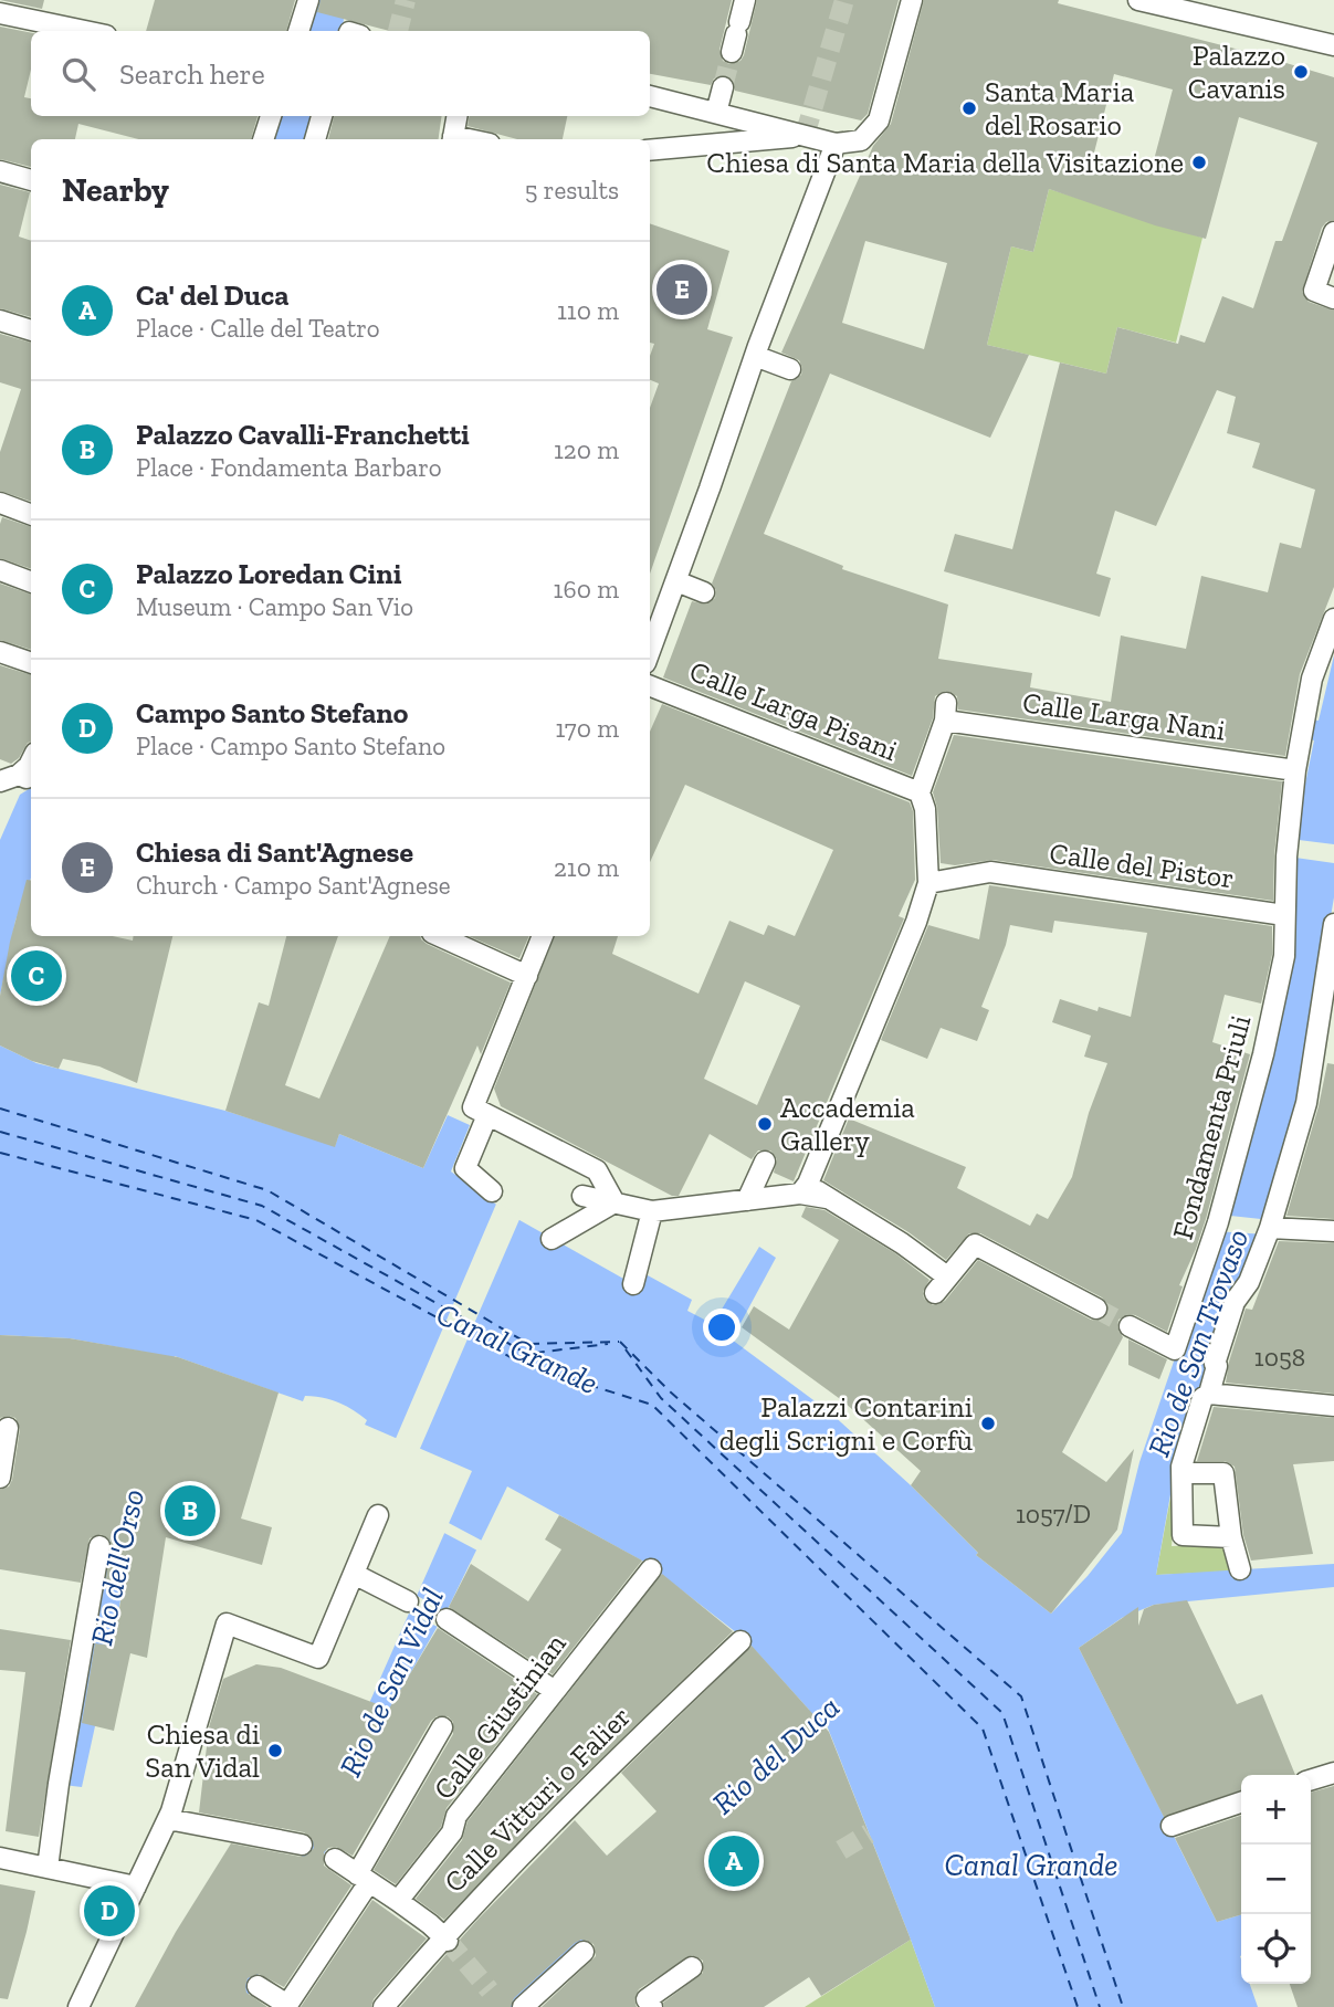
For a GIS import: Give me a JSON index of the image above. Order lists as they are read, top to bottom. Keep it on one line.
{"streets":{"street":["Calle Larga Pisani","Calle Larga Nani","Calle del Pistor","Fondamenta Priuli","Calle Giustinian","Calle Vitturi o Falier"]},"crossings":[["Calle Larga Pisani","Calle Larga Nani"],["Calle Larga Nani","Fondamenta Priuli"],["Calle del Pistor","Fondamenta Priuli"]],"water":["Rio de San Trovaso","Canal Grande","Rio dell'Orso","Rio de San Vidal","Rio del Duca"],"places":["Palazzo Cavanis","Santa Maria del Rosario","Chiesa di Santa Maria della Visitazione","Accademia Gallery","Palazzi Contarini degli Scrigni e Corfù","Chiesa di San Vidal"],"house_numbers":["1058","1057/D"],"page":{"search":"Search here","heading":["Nearby","5 results"],"list":[{"mark":"A","name":"Ca' del Duca","note":"Place · Calle del Teatro","value":"110 m"},{"mark":"B","name":"Palazzo Cavalli-Franchetti","note":"Place · Fondamenta Barbaro","value":"120 m"},{"mark":"C","name":"Palazzo Loredan Cini","note":"Museum · Campo San Vio","value":"160 m"},{"mark":"D","name":"Campo Santo Stefano","note":"Place · Campo Santo Stefano","value":"170 m"},{"mark":"E","name":"Chiesa di Sant'Agnese","note":"Church · Campo Sant'Agnese","value":"210 m"}],"pins":["E","C","B","A","D"],"map_buttons":["+","−"]}}
